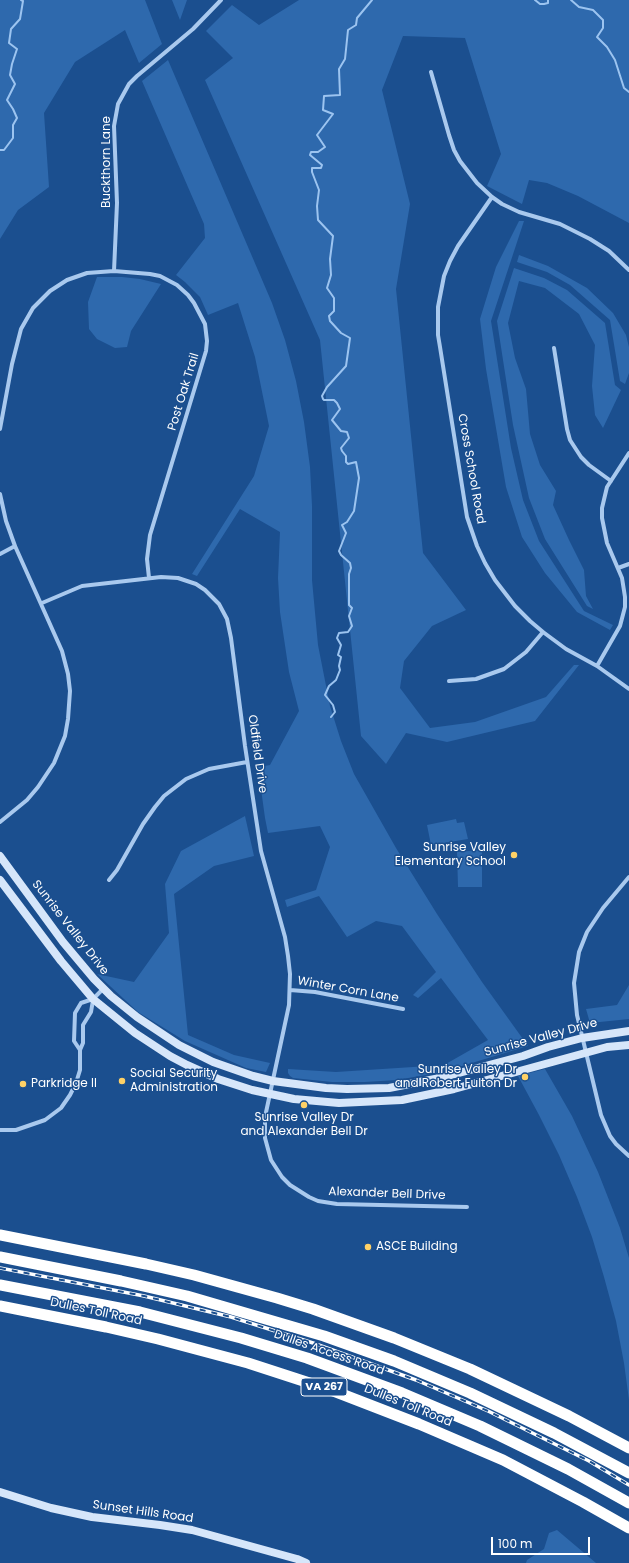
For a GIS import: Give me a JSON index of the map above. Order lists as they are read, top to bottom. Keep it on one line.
{"streets":{"highway":["Dulles Toll Road","Dulles Access Road","VA 267"],"main road":["Sunrise Valley Drive","Sunset Hills Road"],"street":["Buckthorn Lane","Post Oak Trail","Cross School Road","Oldfield Drive","Winter Corn Lane","Alexander Bell Drive"]},"crossings":[["Buckthorn Lane","Post Oak Trail"],["Post Oak Trail","Oldfield Drive"],["Oldfield Drive","Sunrise Valley Drive"],["Oldfield Drive","Winter Corn Lane"],["Oldfield Drive","Alexander Bell Drive"]],"places":["Sunrise Valley Elementary School","Sunrise Valley Dr and Robert Fulton Dr","Social Security Administration","Parkridge II","Sunrise Valley Dr and Alexander Bell Dr","ASCE Building"],"scale_bar":"100 m"}
